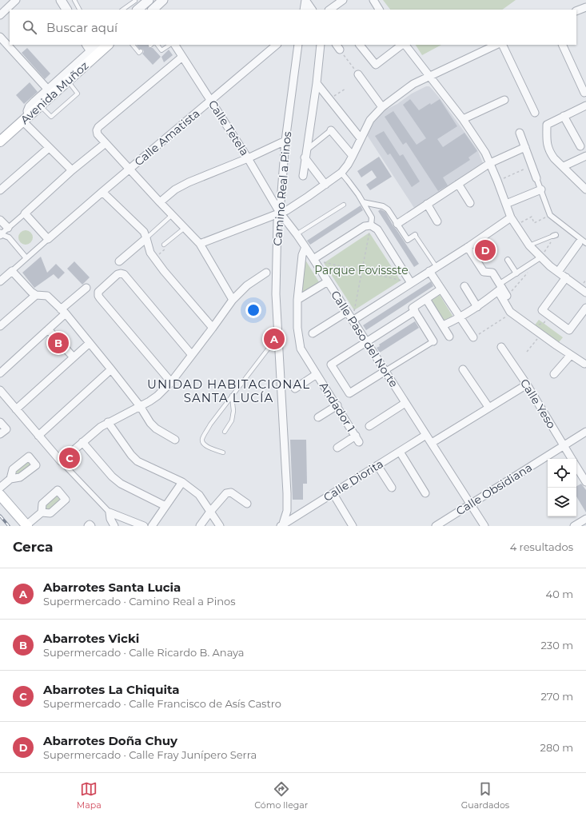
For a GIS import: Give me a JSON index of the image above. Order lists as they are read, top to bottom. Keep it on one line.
{"streets":{"main road":["Avenida Muñoz"],"street":["Calle Tetela","Calle Amatista","Camino Real a Pinos","Calle Paso del Norte","Calle Yeso","Andador 1","Calle Diorita","Calle Obsidiana"]},"crossings":[["Calle Tetela","Calle Amatista"],["Calle Tetela","Camino Real a Pinos"],["Calle Tetela","Calle Paso del Norte"],["Camino Real a Pinos","Calle Paso del Norte"],["Camino Real a Pinos","Calle Diorita"],["Calle Paso del Norte","Andador 1"],["Calle Paso del Norte","Calle Diorita"],["Calle Paso del Norte","Calle Obsidiana"],["Calle Yeso","Calle Obsidiana"]],"districts":["UNIDAD HABITACIONAL SANTA LUCÍA"],"parks":["Parque Fovissste"],"page":{"search":"Buscar aquí","pins":["D","A","B","C"],"heading":["Cerca","4 resultados"],"list":[{"mark":"A","name":"Abarrotes Santa Lucia","note":"Supermercado · Camino Real a Pinos","value":"40 m"},{"mark":"B","name":"Abarrotes Vicki","note":"Supermercado · Calle Ricardo B. Anaya","value":"230 m"},{"mark":"C","name":"Abarrotes La Chiquita","note":"Supermercado · Calle Francisco de Asís Castro","value":"270 m"},{"mark":"D","name":"Abarrotes Doña Chuy","note":"Supermercado · Calle Fray Junípero Serra","value":"280 m"}],"nav":["Mapa","Cómo llegar","Guardados"]}}
